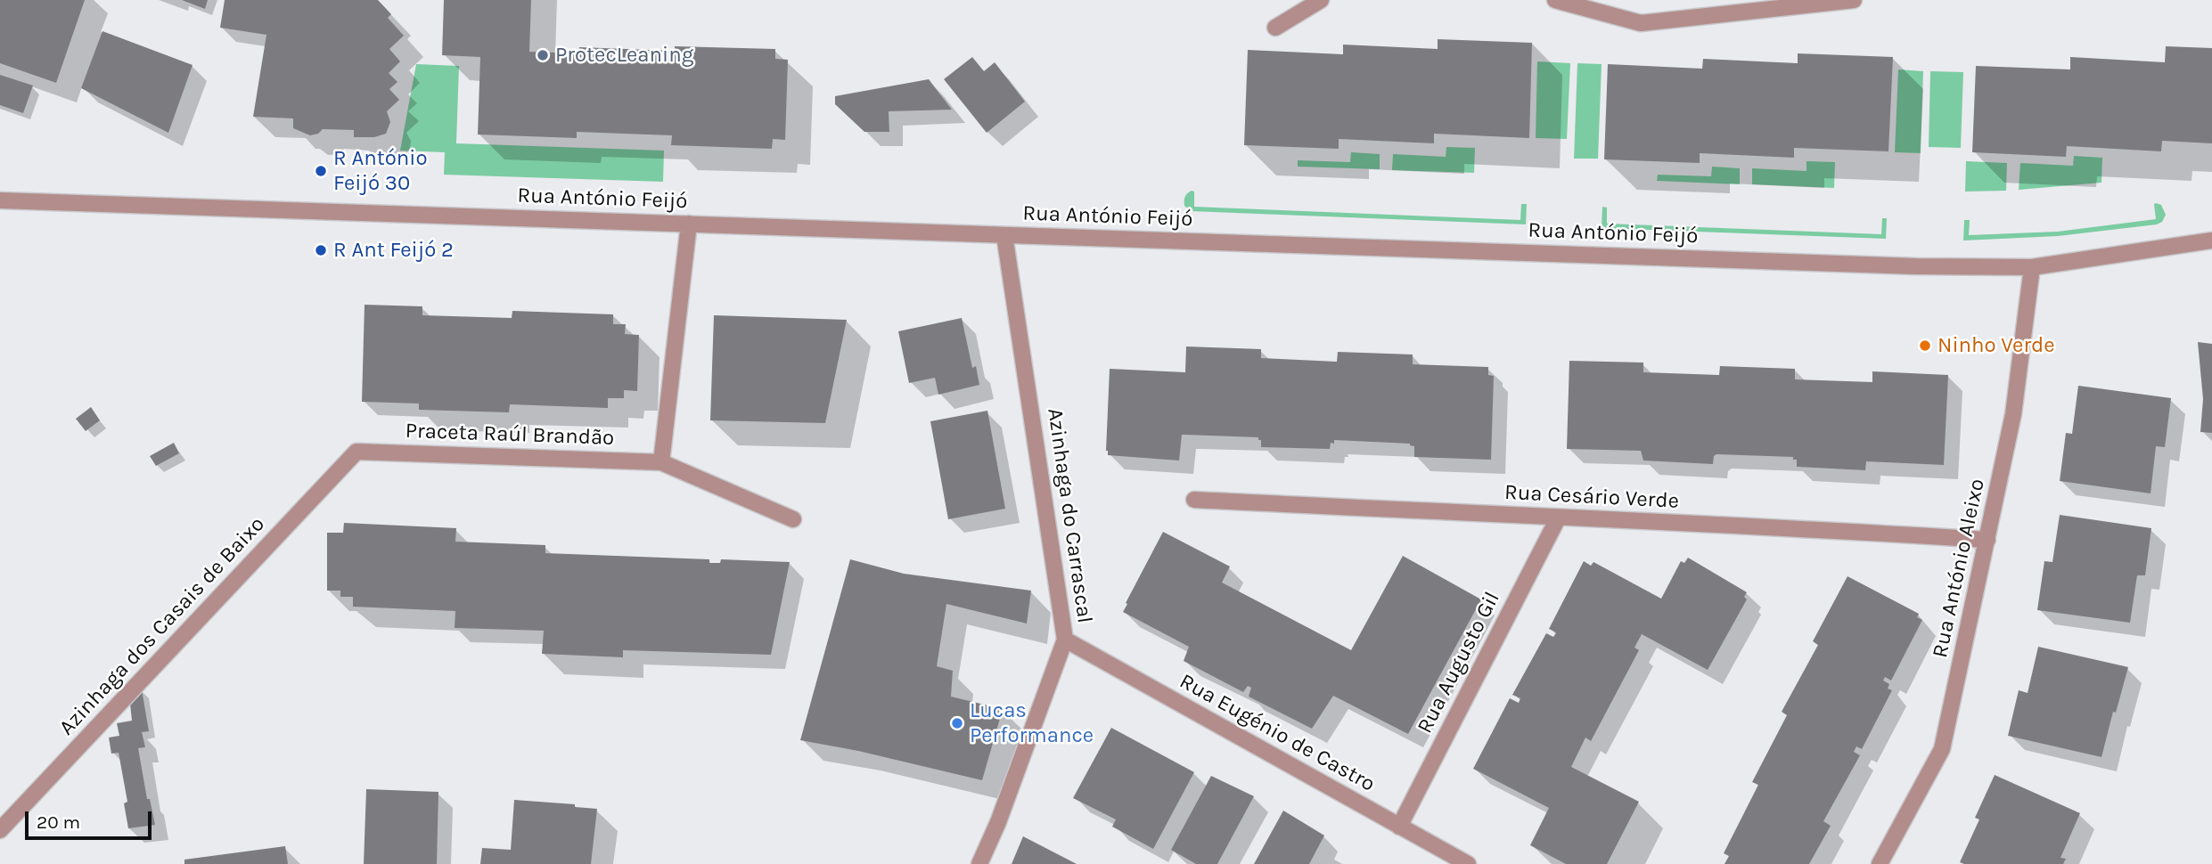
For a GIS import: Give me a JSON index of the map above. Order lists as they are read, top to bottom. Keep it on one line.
{"streets":{"street":["Rua António Feijó","Praceta Raúl Brandão","Rua Cesário Verde","Azinhaga do Carrascal","Rua António Aleixo","Azinhaga dos Casais de Baixo","Rua Augusto Gil","Rua Eugénio de Castro"]},"crossings":[["Rua António Feijó","Azinhaga do Carrascal"],["Rua António Feijó","Rua António Aleixo"],["Praceta Raúl Brandão","Azinhaga dos Casais de Baixo"],["Rua Cesário Verde","Rua António Aleixo"],["Rua Cesário Verde","Rua Augusto Gil"],["Azinhaga do Carrascal","Rua Eugénio de Castro"],["Rua Augusto Gil","Rua Eugénio de Castro"]],"places":["ProtecLeaning","R António Feijó 30","R Ant Feijó 2","Ninho Verde","Lucas Performance"],"scale_bar":"20 m"}
